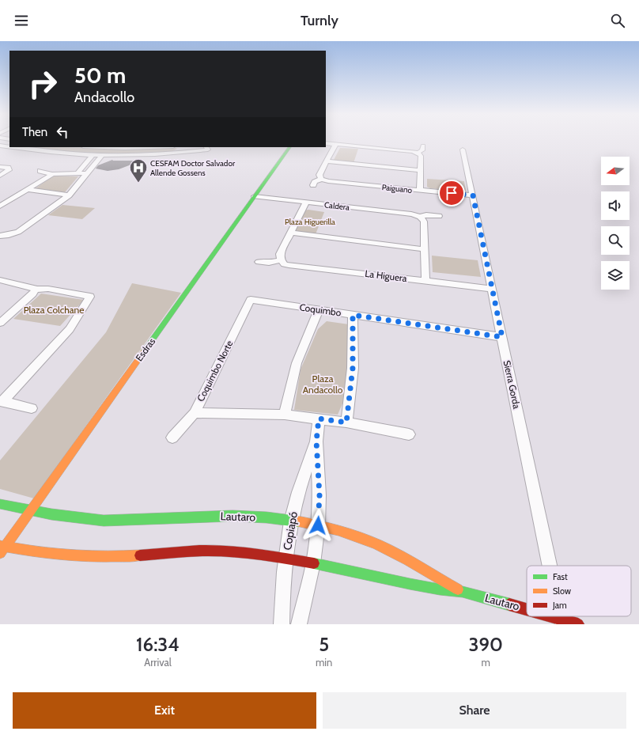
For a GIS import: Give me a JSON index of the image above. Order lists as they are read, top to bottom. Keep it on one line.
{"streets":{"street":["Paiguano","Caldera","La Higuera","Coquimbo","Esdras","Coquimbo Norte","Sierra Gorda","Lautaro","Copiapó"]},"crossings":[["Paiguano","Sierra Gorda"],["Caldera","Esdras"],["La Higuera","Sierra Gorda"],["Coquimbo","Coquimbo Norte"],["Coquimbo","Sierra Gorda"],["Esdras","Lautaro"],["Sierra Gorda","Lautaro"],["Lautaro","Copiapó"]],"parks":["Plaza Higuerilla","Plaza Colchane","Plaza Andacollo"],"places":{"hospital":["CESFAM Doctor Salvador Allende Gossens"]},"legend":["Fast","Slow","Jam"],"north":"left","page":{"header":"Turnly","turn":["50 m","Andacollo"],"then":"Then","eta":["16:34","Arrival","5","min","390","m"],"buttons":["Exit","Share"]}}
